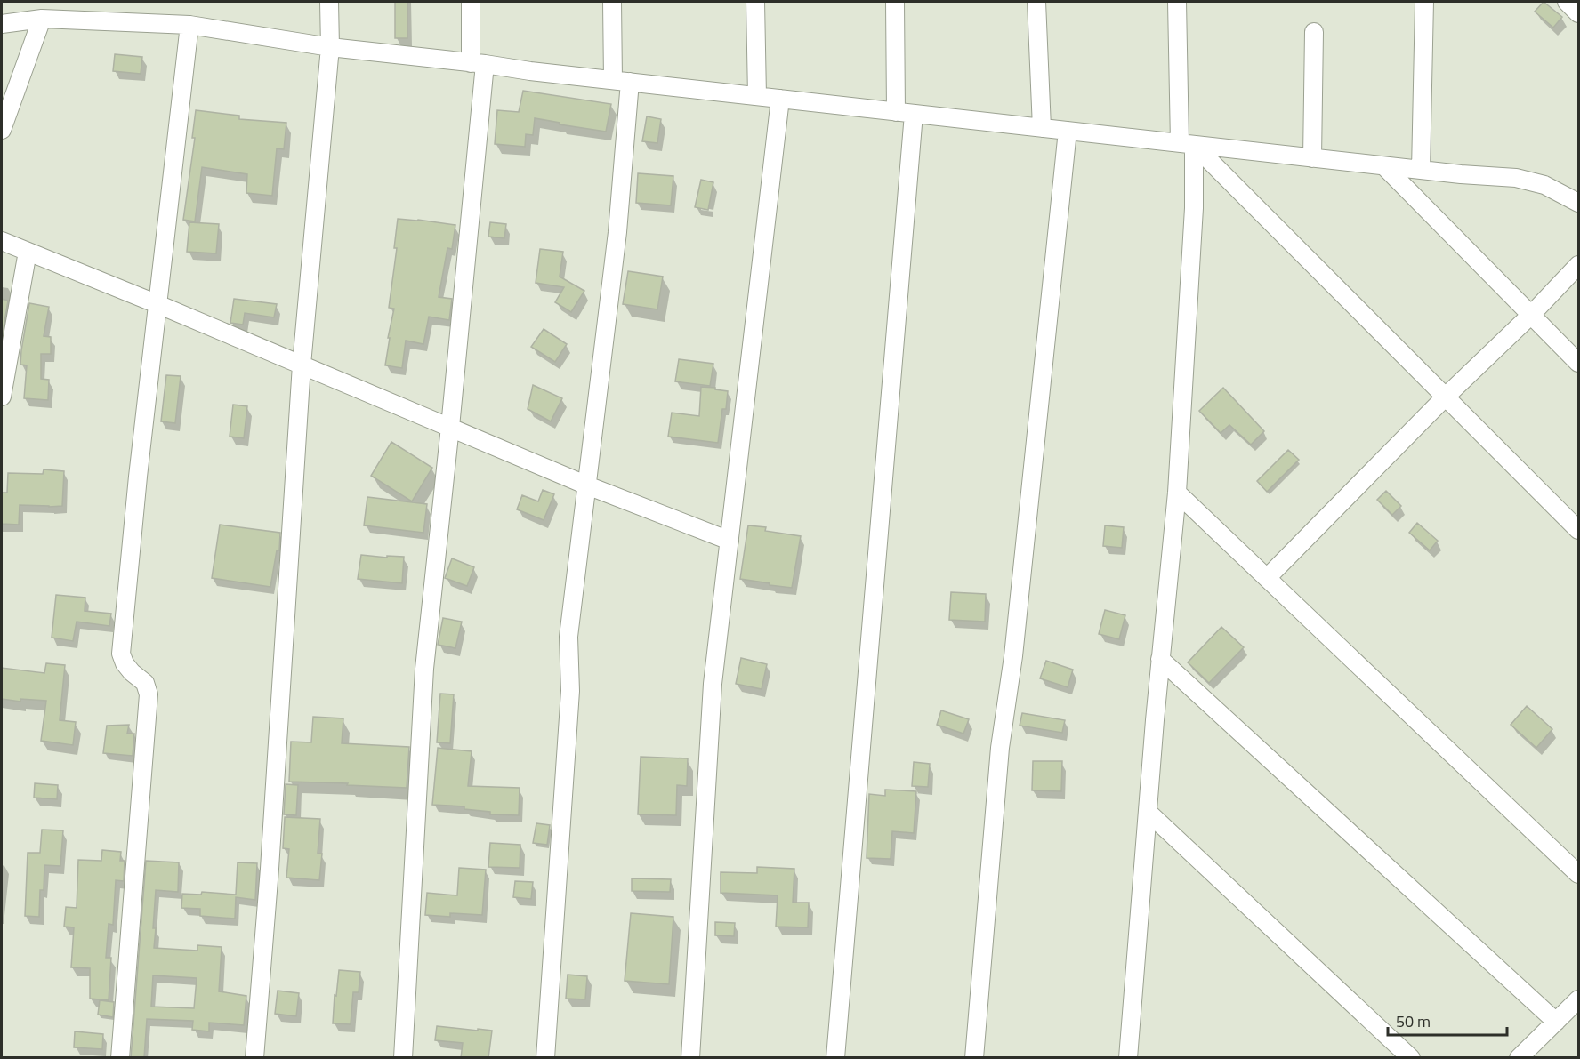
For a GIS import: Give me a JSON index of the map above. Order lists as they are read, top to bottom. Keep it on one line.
{"scale_bar":"50 m"}
